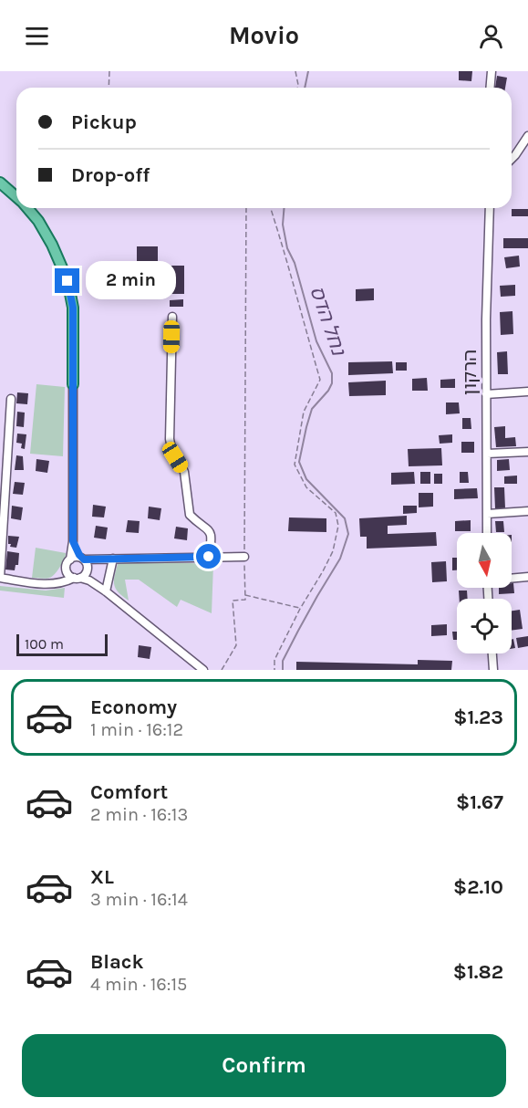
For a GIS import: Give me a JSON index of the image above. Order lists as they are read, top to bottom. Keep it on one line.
{"streets":{"street":["הרקון"]},"water":["נחל הדס"],"scale_bar":"100 m","north":"bottom","page":{"header":"Movio","banner":["Pickup","Drop-off"],"bubble":"2 min","scale":"100 m","list":[{"name":"Economy","note":"1 min · 16:12","value":"$1.23"},{"name":"Comfort","note":"2 min · 16:13","value":"$1.67"},{"name":"XL","note":"3 min · 16:14","value":"$2.10"},{"name":"Black","note":"4 min · 16:15","value":"$1.82"}],"buttons":"Confirm"}}
